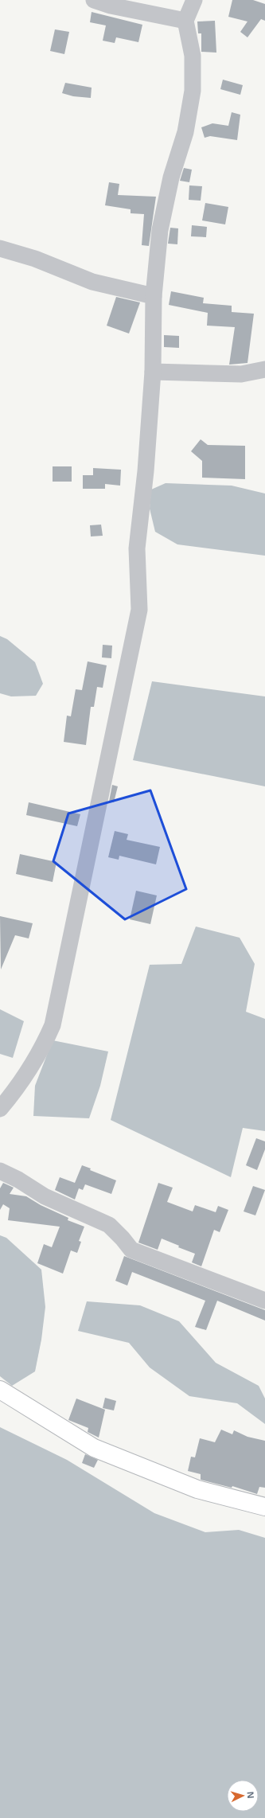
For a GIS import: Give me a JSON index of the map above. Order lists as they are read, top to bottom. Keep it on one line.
{"north":"right"}
